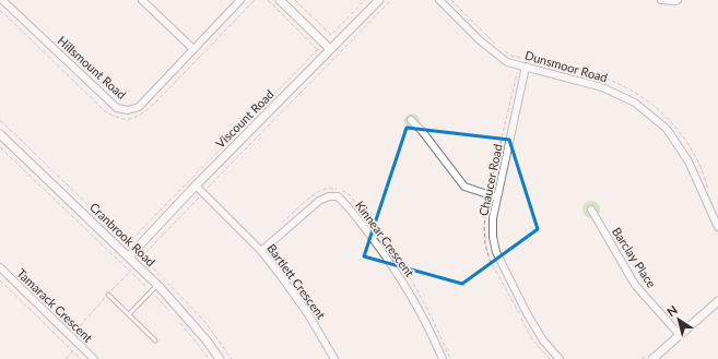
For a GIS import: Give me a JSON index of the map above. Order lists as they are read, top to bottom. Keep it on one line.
{"streets":{"street":["Dunsmoor Road","Hillsmount Road","Viscount Road","Chaucer Road","Cranbrook Road","Kinnear Crescent","Barclay Place","Bartlett Crescent","Tamarack Crescent"]},"crossings":[["Dunsmoor Road","Chaucer Road"],["Viscount Road","Cranbrook Road"],["Viscount Road","Bartlett Crescent"],["Kinnear Crescent","Bartlett Crescent"]],"north":"top left"}
